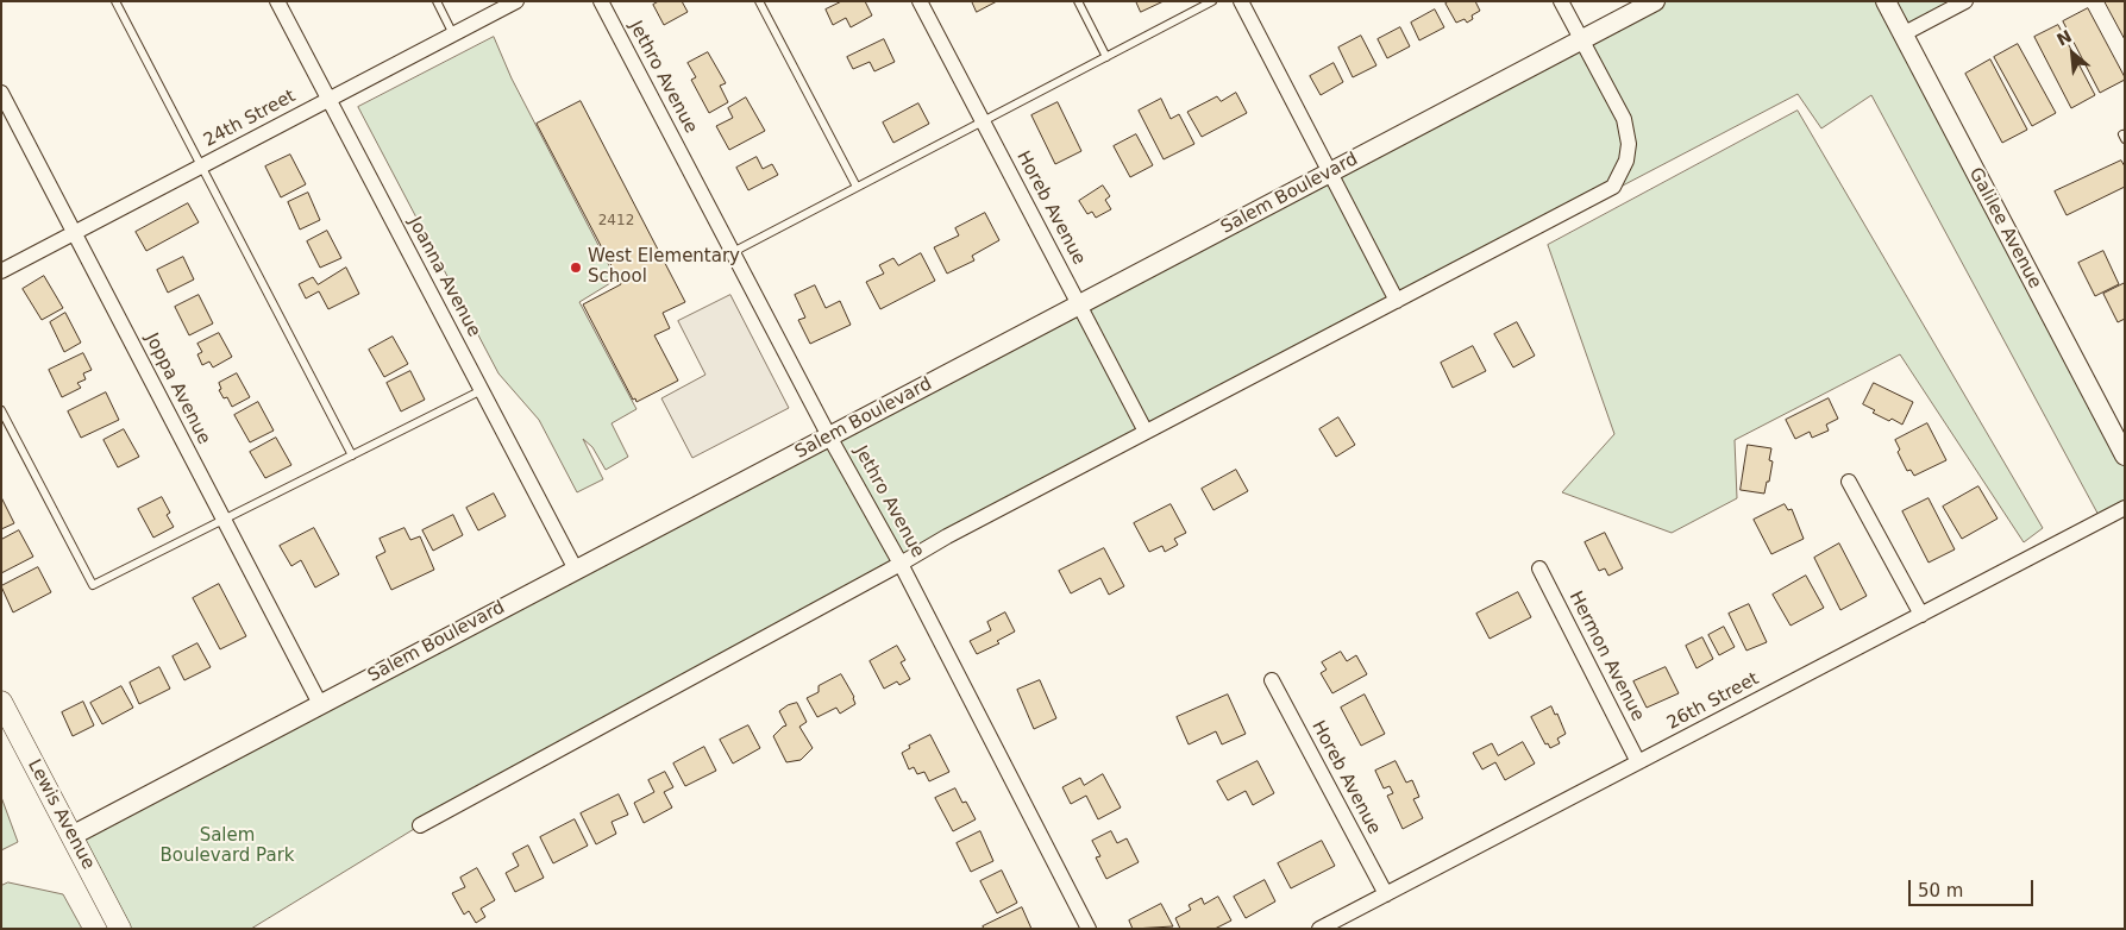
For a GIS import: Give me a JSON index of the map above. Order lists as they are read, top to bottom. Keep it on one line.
{"streets":{"main road":["Lewis Avenue"],"street":["Jethro Avenue","24th Street","Salem Boulevard","Horeb Avenue","Galilee Avenue","Joanna Avenue","Joppa Avenue","Hermon Avenue","26th Street"]},"crossings":[["Jethro Avenue","Salem Boulevard"],["24th Street","Joanna Avenue"],["24th Street","Joppa Avenue"],["Salem Boulevard","Horeb Avenue"],["Salem Boulevard","Joanna Avenue"],["Salem Boulevard","Joppa Avenue"],["Salem Boulevard","Lewis Avenue"],["Horeb Avenue","26th Street"],["Hermon Avenue","26th Street"]],"parks":["Salem Boulevard Park"],"places":["West Elementary School"],"house_numbers":["2412"],"scale_bar":"50 m","north":"top left"}
